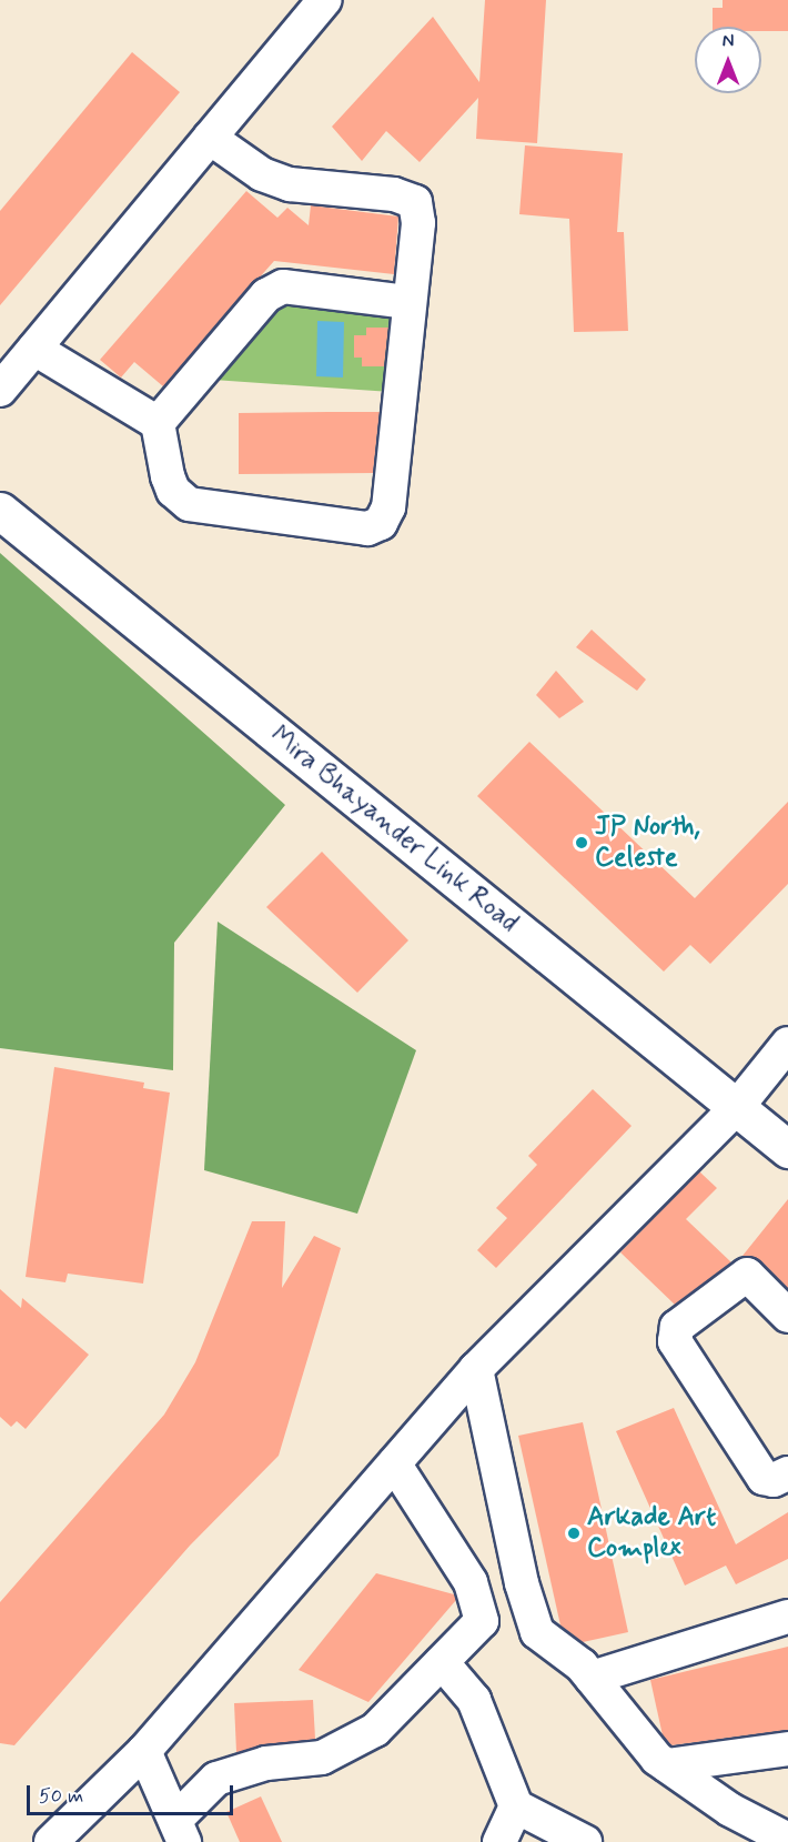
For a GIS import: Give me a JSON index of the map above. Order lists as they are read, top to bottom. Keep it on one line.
{"streets":{"street":["Mira Bhayander Link Road"]},"places":["JP North, Celeste","Arkade Art Complex"],"scale_bar":"50 m","north":"top"}
